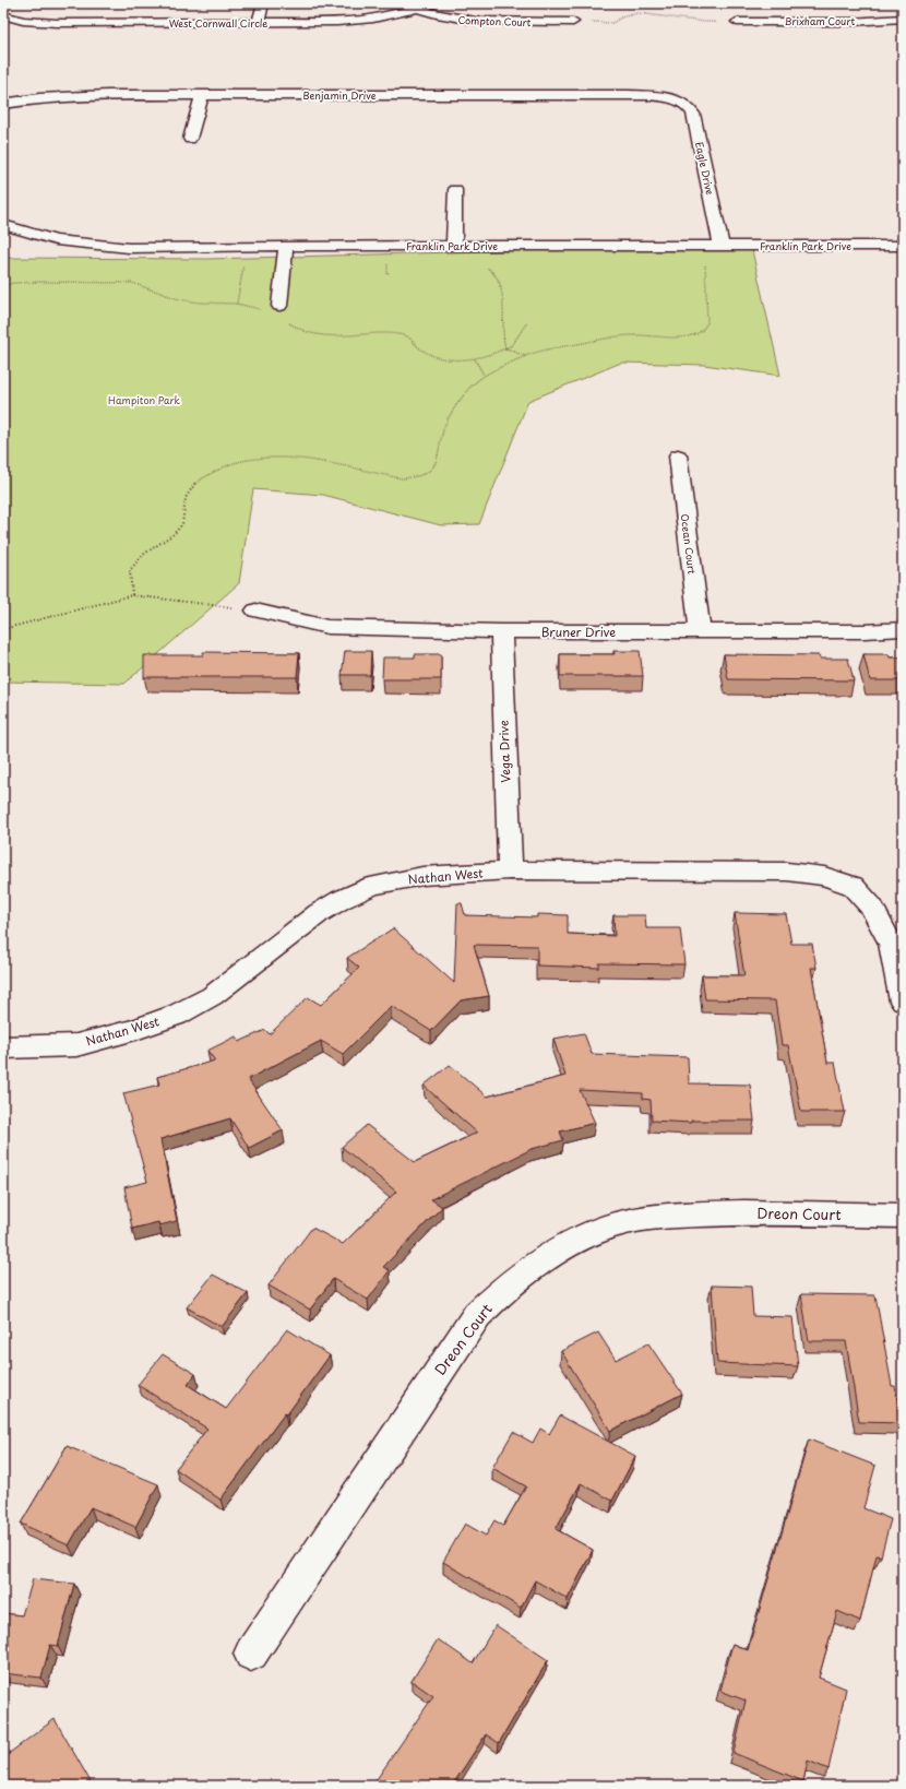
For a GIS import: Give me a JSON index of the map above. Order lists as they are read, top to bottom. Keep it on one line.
{"streets":{"street":["Compton Court","Brixham Court","West Cornwall Circle","Benjamin Drive","Eagle Drive","Franklin Park Drive","Ocean Court","Bruner Drive","Vega Drive","Nathan West","Dreon Court"]},"crossings":[["Compton Court","West Cornwall Circle"],["Benjamin Drive","Eagle Drive"],["Eagle Drive","Franklin Park Drive"],["Ocean Court","Bruner Drive"],["Bruner Drive","Vega Drive"],["Vega Drive","Nathan West"]],"parks":["Hampiton Park"]}
